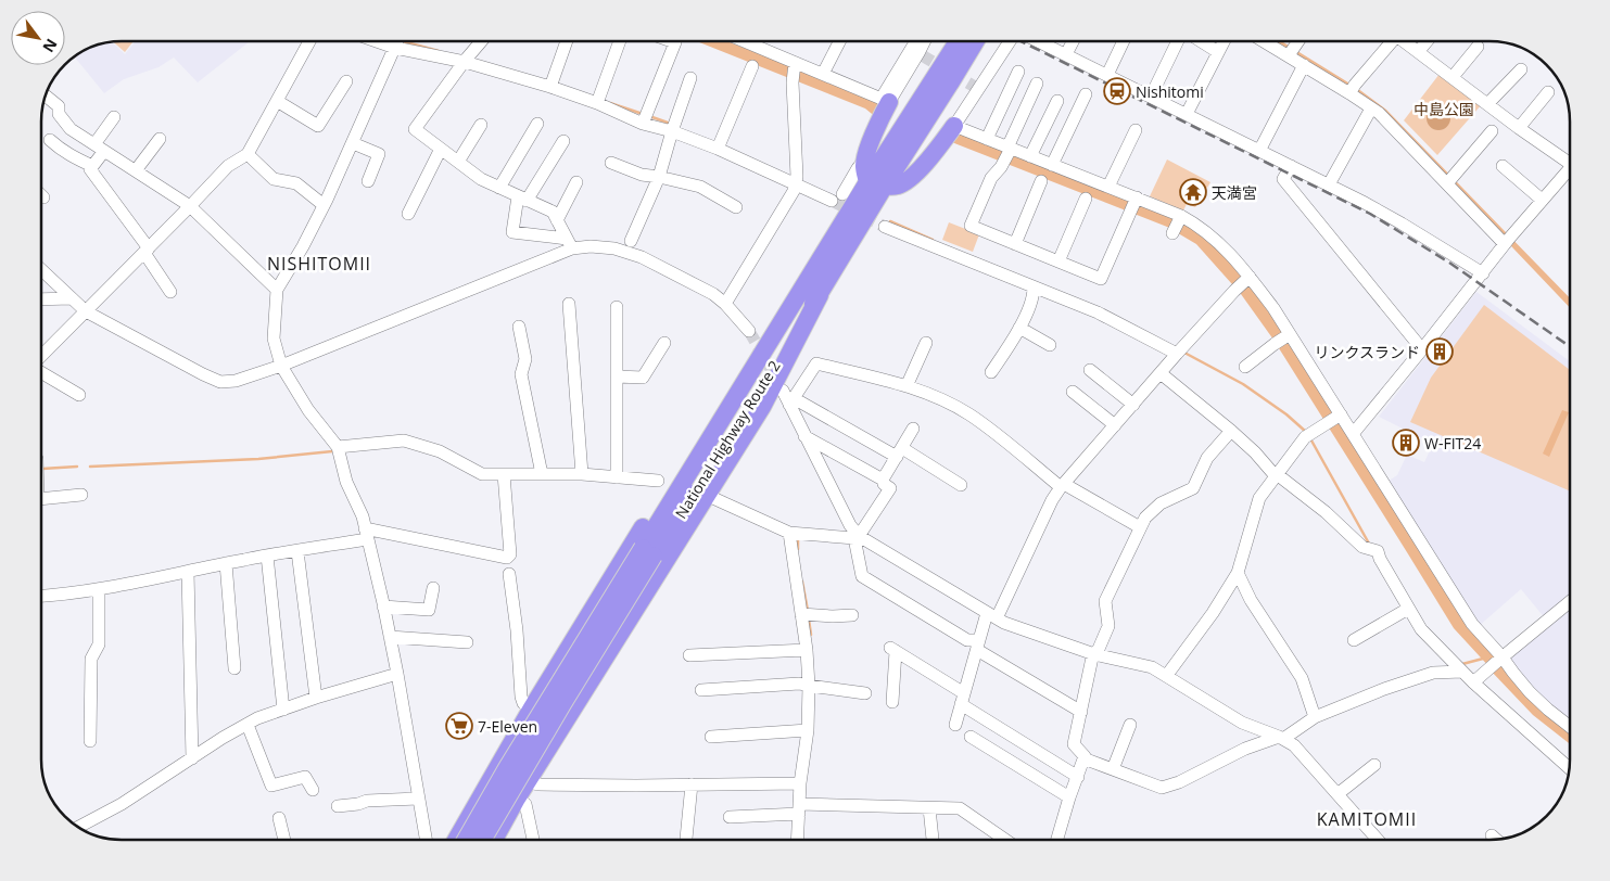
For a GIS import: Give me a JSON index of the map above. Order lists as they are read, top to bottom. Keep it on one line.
{"streets":{"highway":["National Highway Route 2"]},"districts":["NISHITOMII","KAMITOMII"],"parks":["中島公園"],"places":{"station":["Nishitomi"],"temple":["天満宮"],"building":["リンクスランド","W-FIT24"],"supermarket":["7-Eleven"]},"north":"bottom right"}
